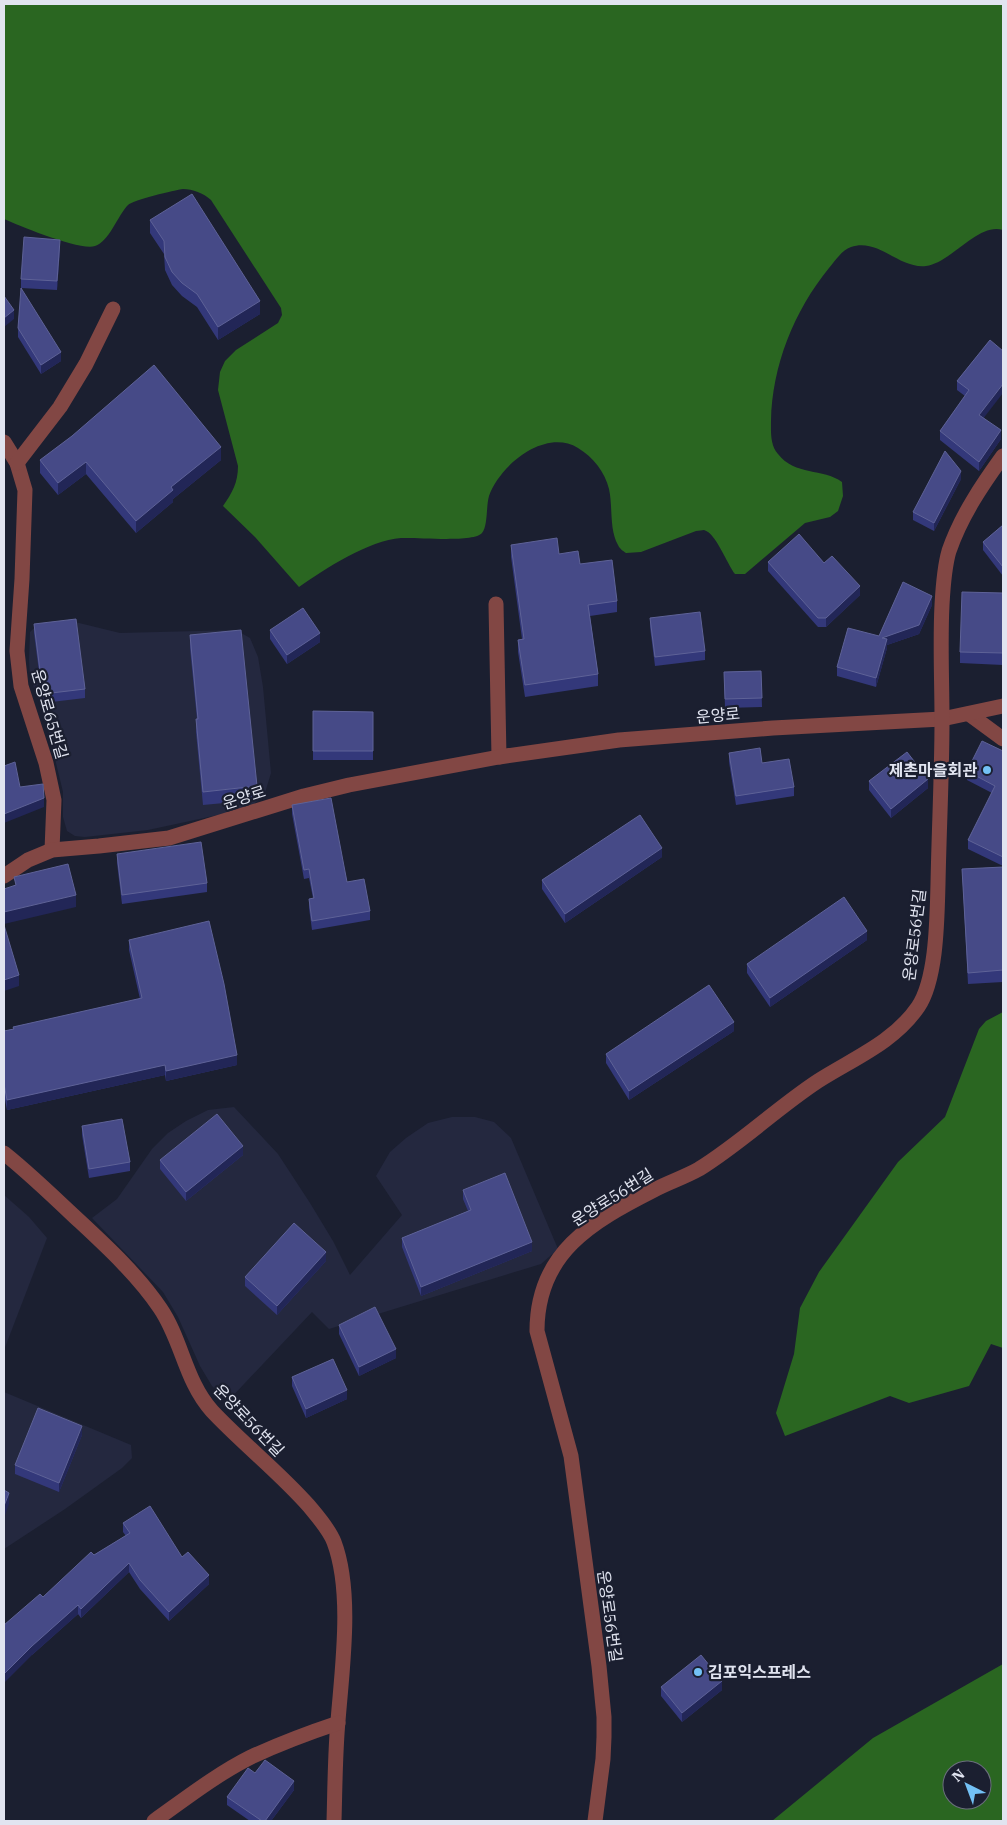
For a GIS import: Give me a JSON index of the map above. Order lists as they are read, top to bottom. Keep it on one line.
{"streets":{"street":["운양로65번길","운양로","운양로56번길"]},"crossings":[["운양로65번길","운양로"],["운양로","운양로56번길"]],"places":["제촌마을회관","김포익스프레스"],"north":"top left"}
